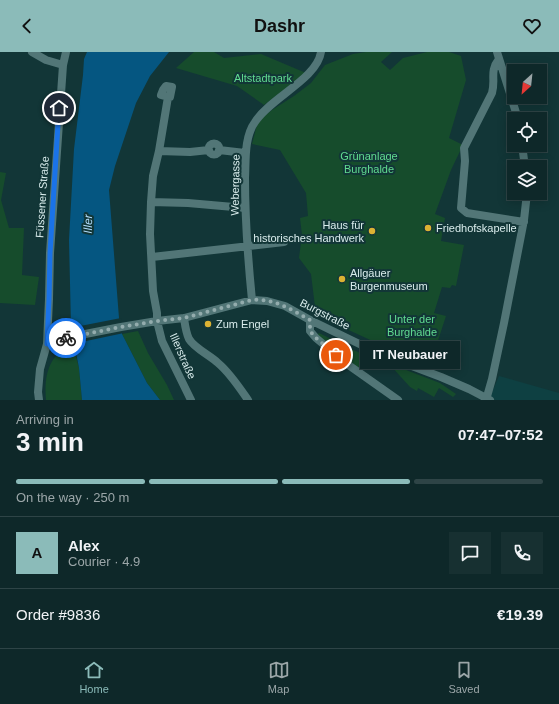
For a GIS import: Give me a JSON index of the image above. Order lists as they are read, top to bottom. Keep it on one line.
{"streets":{"street":["Webergasse","Füssener Straße","Burgstraße","Illerstraße"]},"crossings":[["Webergasse","Burgstraße"],["Füssener Straße","Burgstraße"],["Burgstraße","Illerstraße"]],"water":["Iller"],"parks":["Altstadtpark","Grünanlage Burghalde","Unter der Burghalde"],"places":["Friedhofskapelle","Haus für historisches Handwerk","Allgäuer Burgenmuseum","Zum Engel","IT Neubauer"],"north":"bottom left","page":{"header":"Dashr","bubble":"IT Neubauer","heading":["3 min","Arriving in","07:47–07:52"],"panel":["Alex","Courier · 4.9","Order #9836","€19.39"],"bar":"On the way · 250 m","round":"A","tabs":["Home","Map","Saved"]}}
